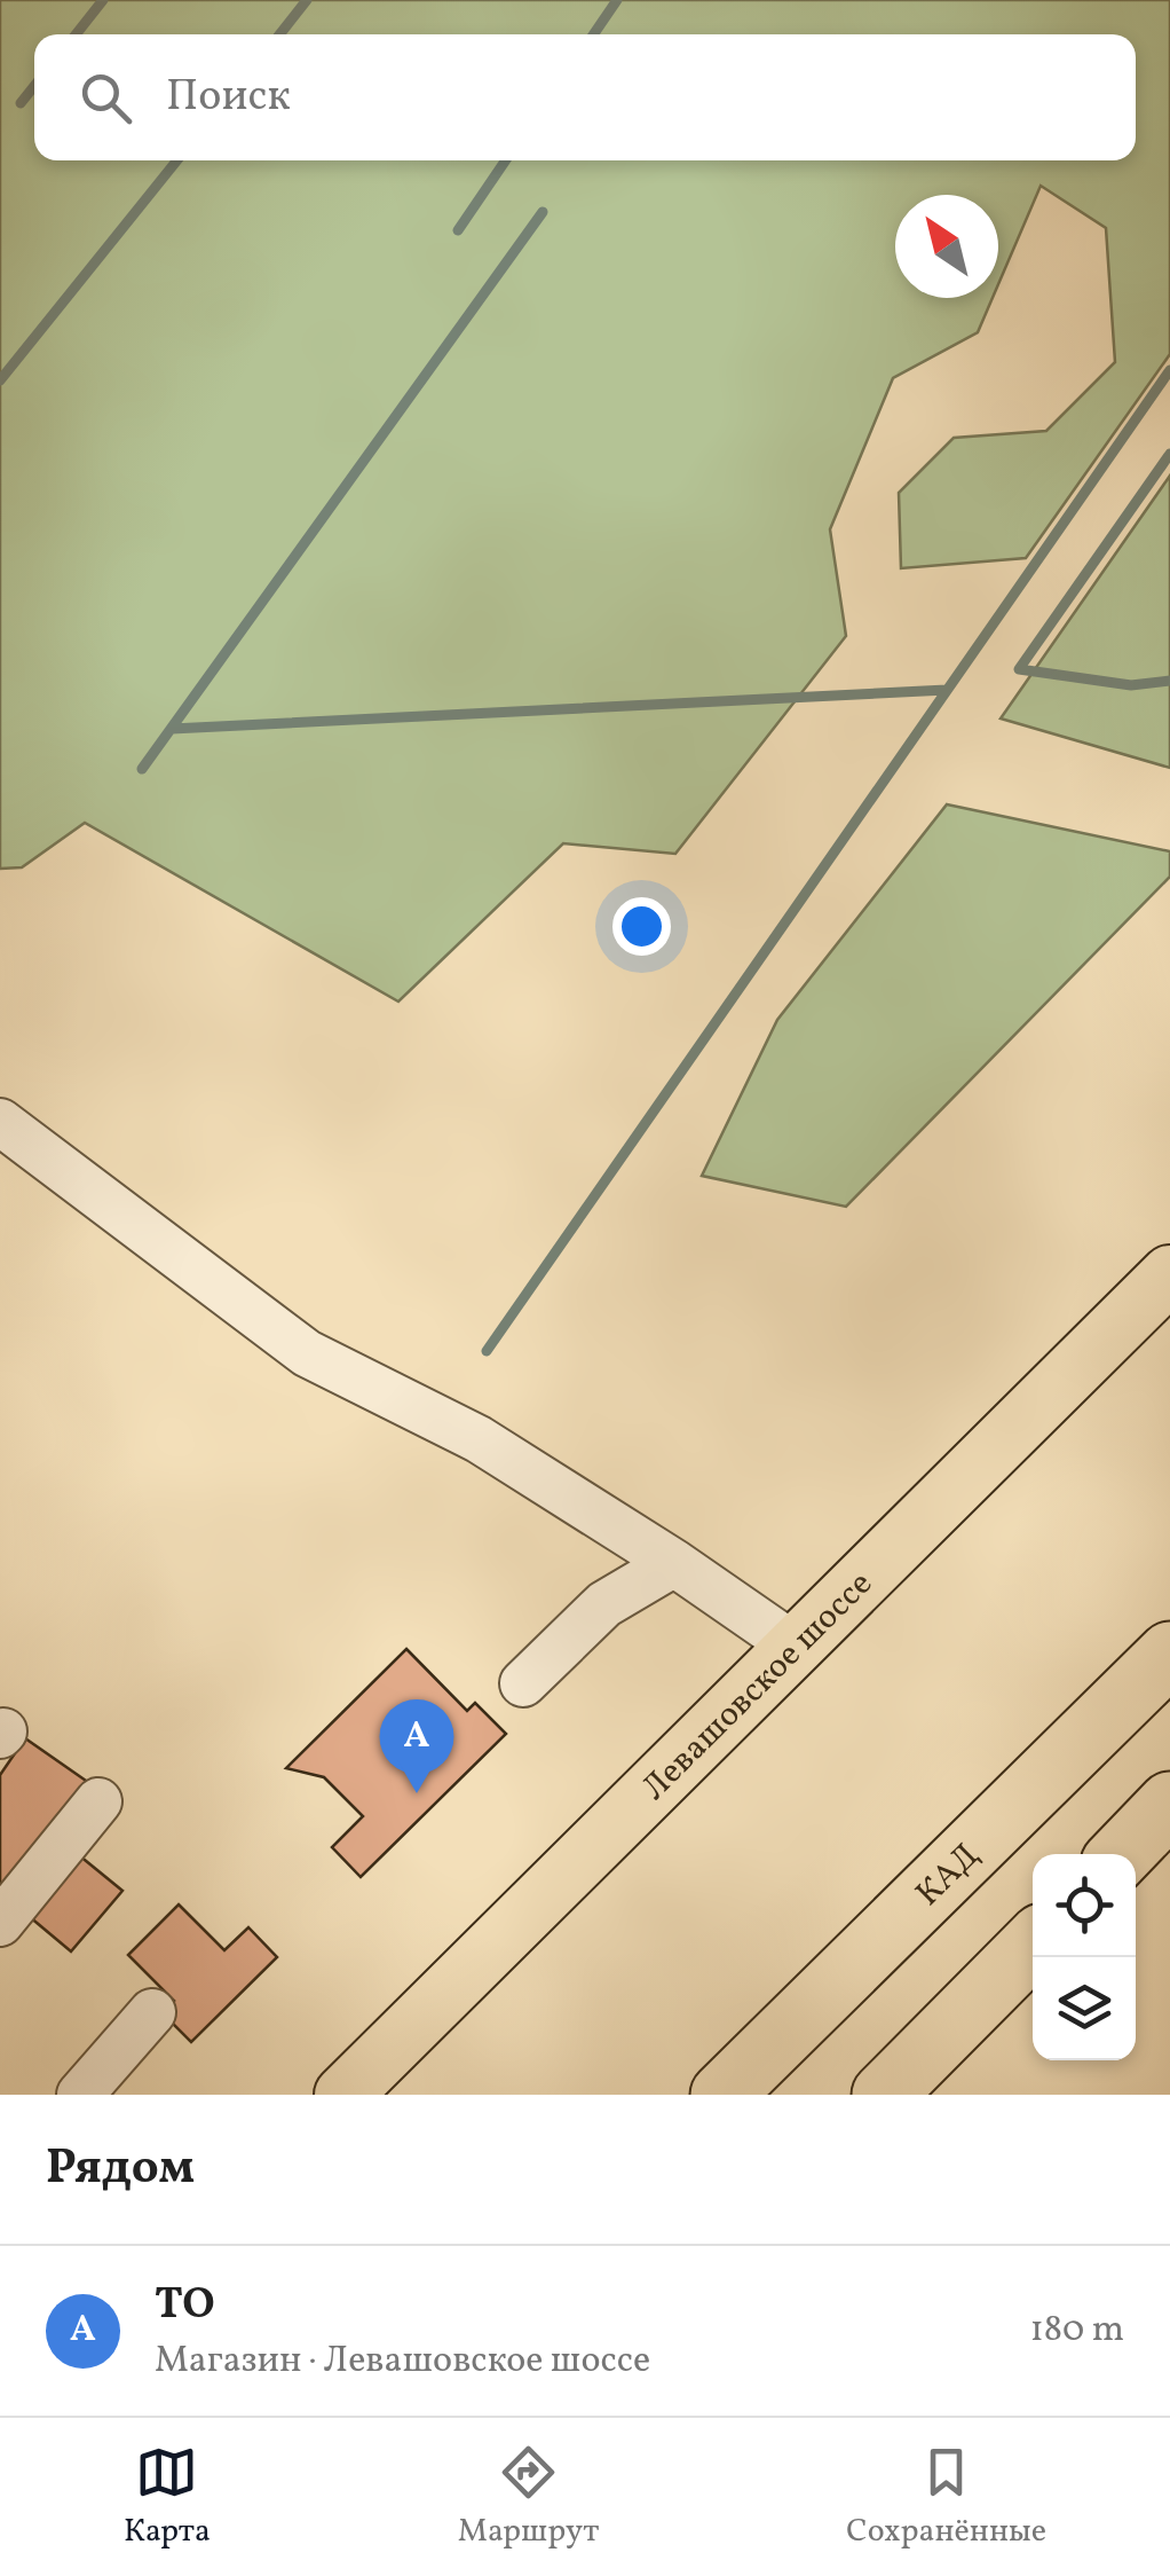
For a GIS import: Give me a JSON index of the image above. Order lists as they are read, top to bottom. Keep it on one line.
{"streets":{"highway":["КАД"],"main road":["Левашовское шоссе"]},"north":"top left","page":{"search":"Поиск","pins":"A","heading":"Рядом","list":[{"mark":"A","name":"ТО","note":"Магазин · Левашовское шоссе","value":"180 m"}],"nav":["Карта","Маршрут","Сохранённые"]}}
